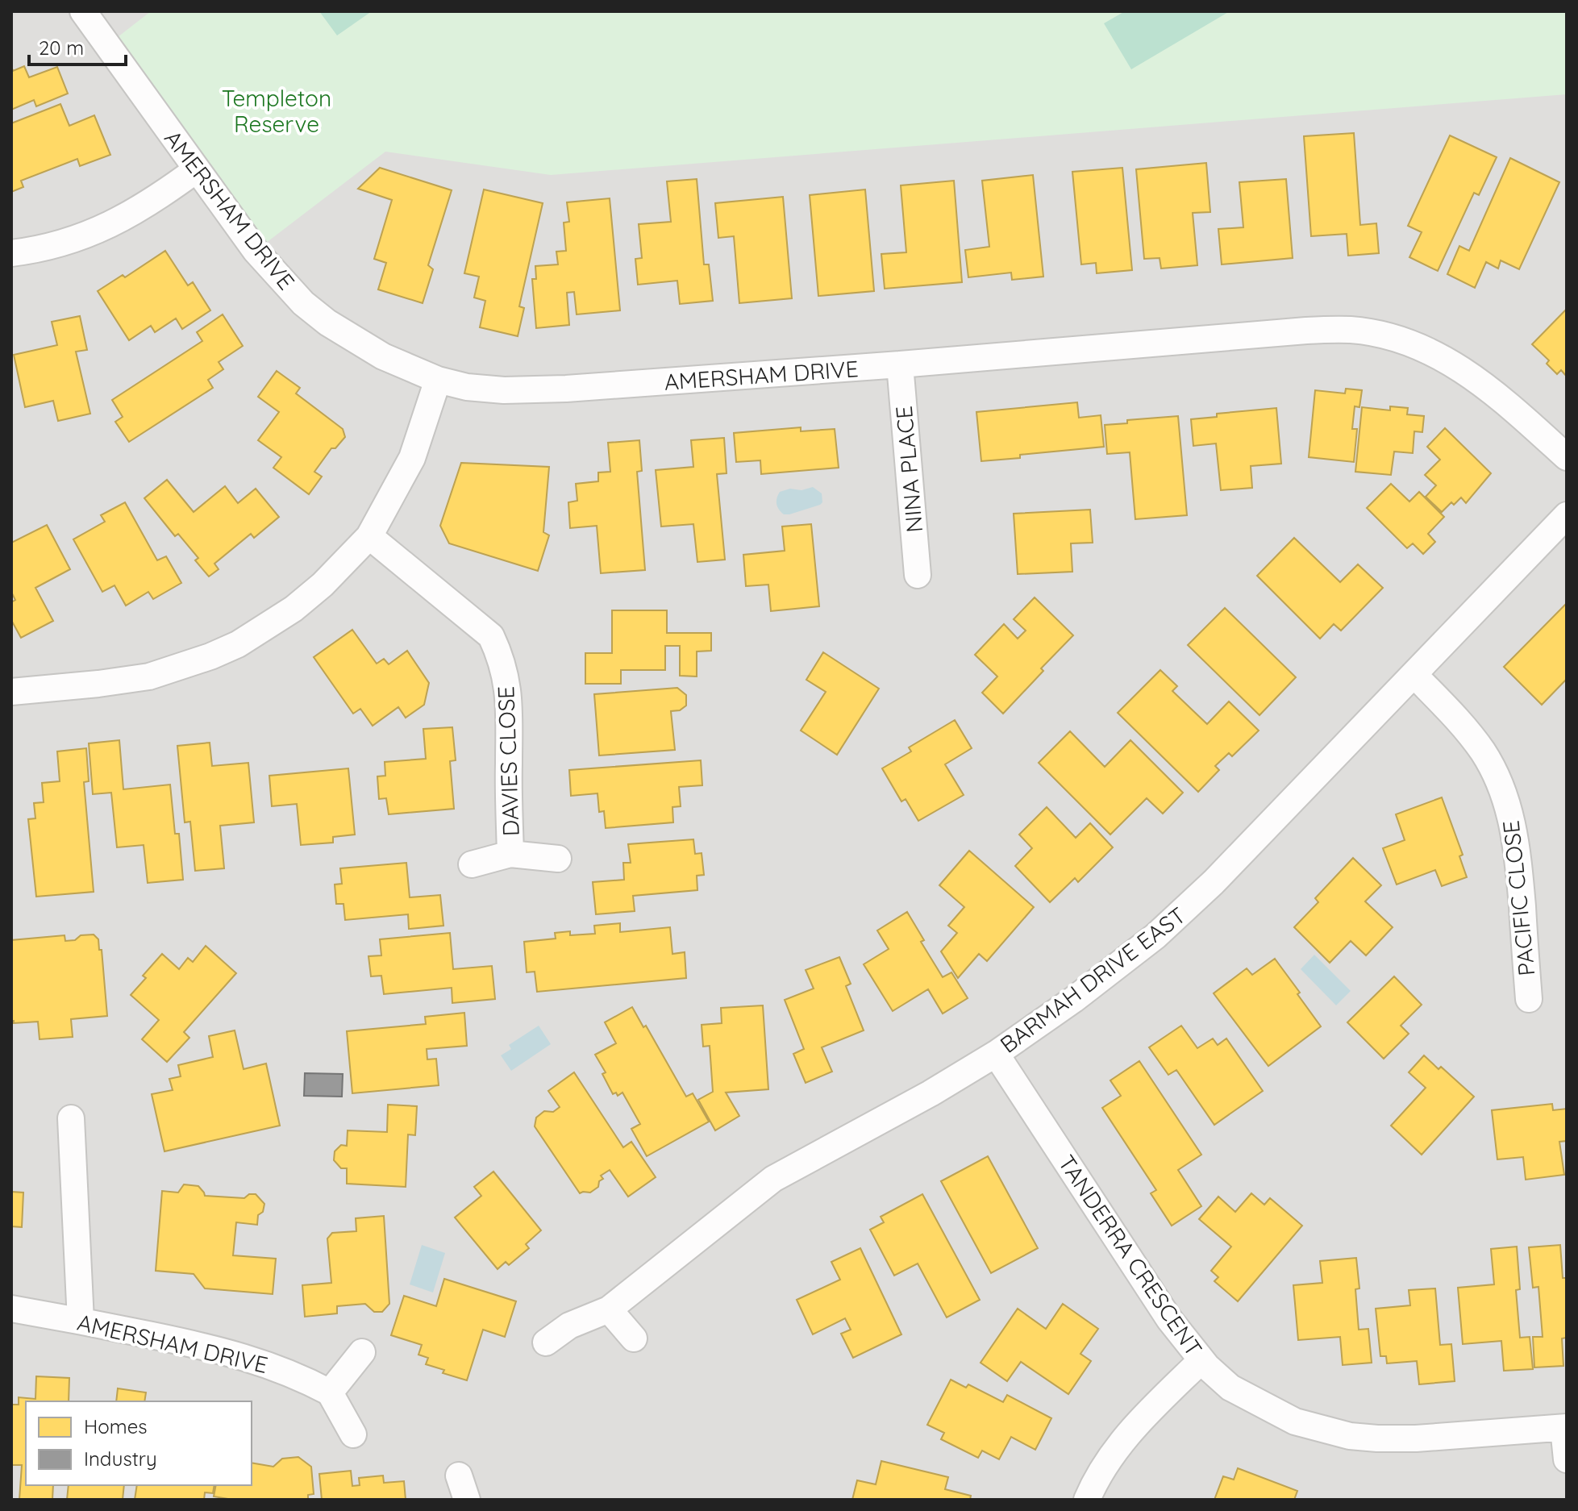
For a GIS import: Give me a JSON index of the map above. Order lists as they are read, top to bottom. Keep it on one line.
{"streets":{"street":["AMERSHAM DRIVE","NINA PLACE","DAVIES CLOSE","PACIFIC CLOSE","BARMAH DRIVE EAST","TANDERRA CRESCENT"]},"crossings":[["AMERSHAM DRIVE","NINA PLACE"],["PACIFIC CLOSE","BARMAH DRIVE EAST"],["BARMAH DRIVE EAST","TANDERRA CRESCENT"]],"parks":["Templeton Reserve"],"legend":["Homes","Industry"],"scale_bar":"20 m"}
